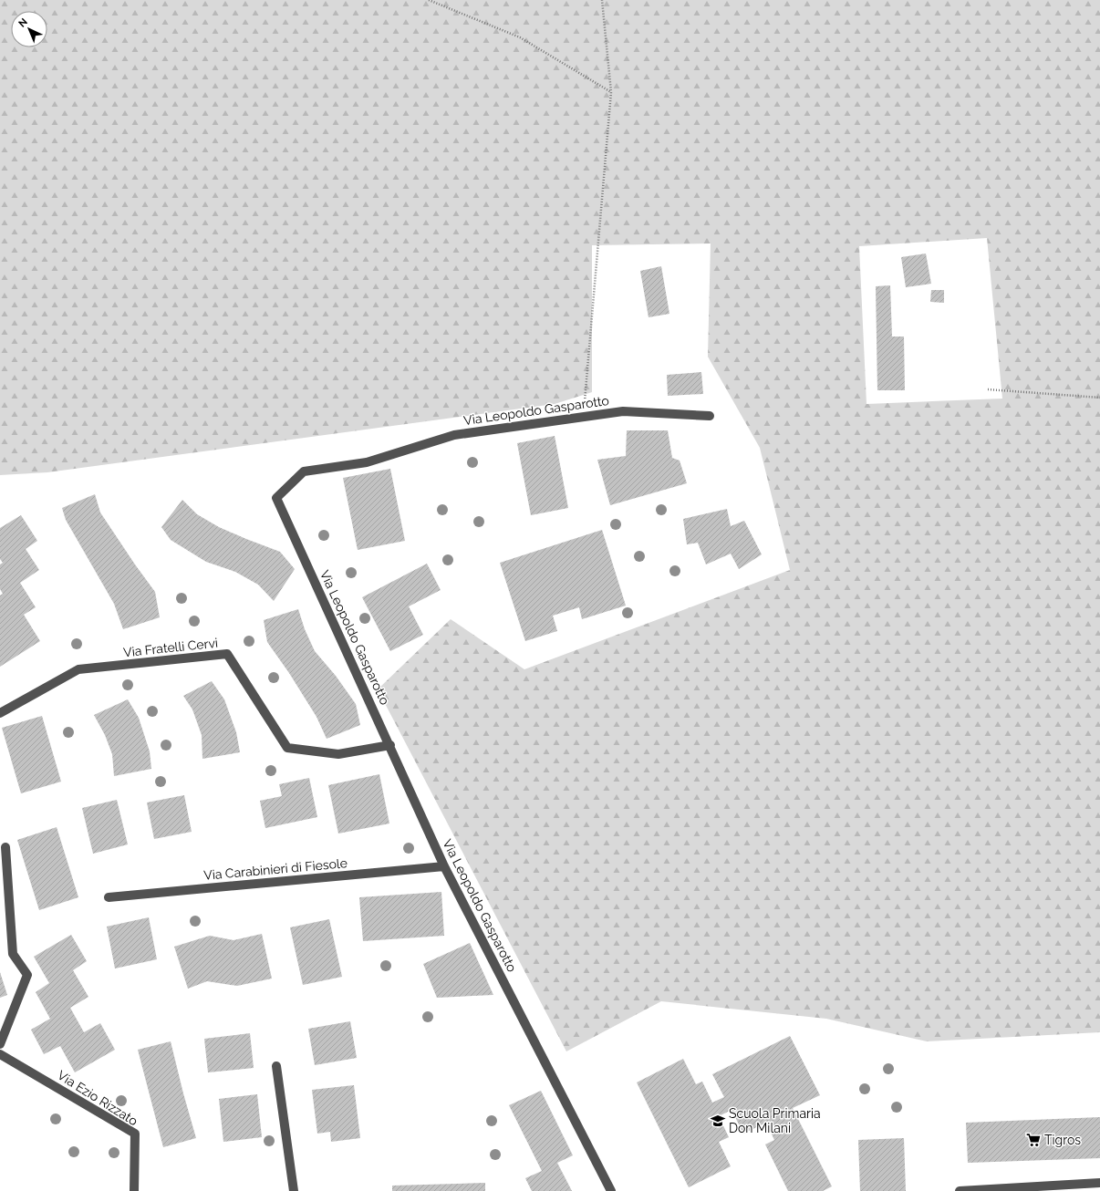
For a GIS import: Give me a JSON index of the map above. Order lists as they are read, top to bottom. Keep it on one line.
{"streets":{"street":["Via Leopoldo Gasparotto","Via Fratelli Cervi","Via Carabinieri di Fiesole","Via Ezio Rizzato"]},"crossings":[["Via Leopoldo Gasparotto","Via Fratelli Cervi"],["Via Leopoldo Gasparotto","Via Carabinieri di Fiesole"]],"places":{"school or university":["Scuola Primaria Don Milani"],"supermarket":["Tigros"]},"north":"top left"}
